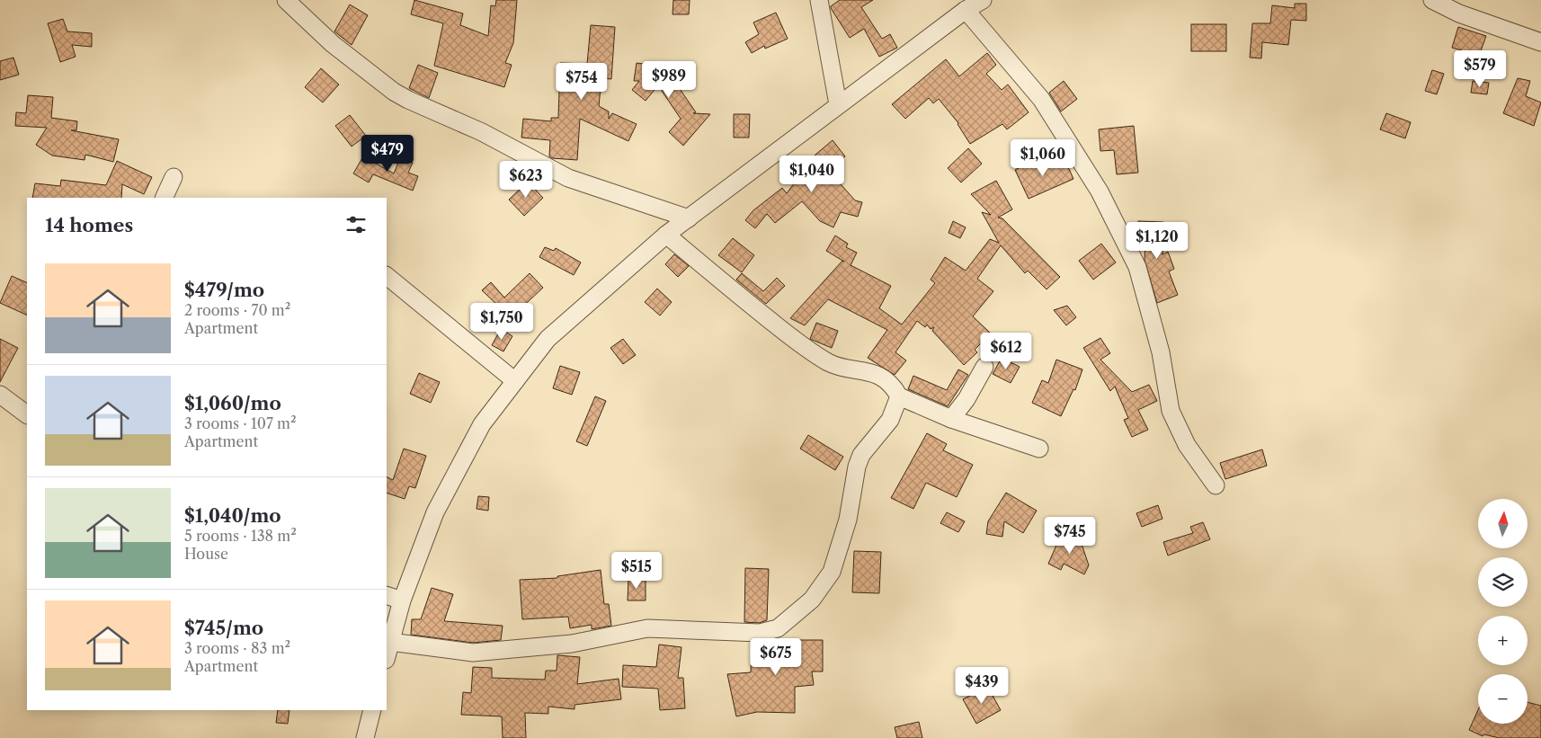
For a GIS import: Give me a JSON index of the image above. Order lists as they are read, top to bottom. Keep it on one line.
{"north":"top","page":{"price":["$579","$989","$754","$479","$1,060","$1,040","$623","$1,120","$1,750","$612","$745","$515","$675","$439"],"heading":"14 homes","list":[{"name":"$479/mo","note":"2 rooms · 70 m² · Apartment"},{"name":"$1,060/mo","note":"3 rooms · 107 m² · Apartment"},{"name":"$1,040/mo","note":"5 rooms · 138 m² · House"},{"name":"$745/mo","note":"3 rooms · 83 m² · Apartment"}],"map_buttons":["+","−"]}}
